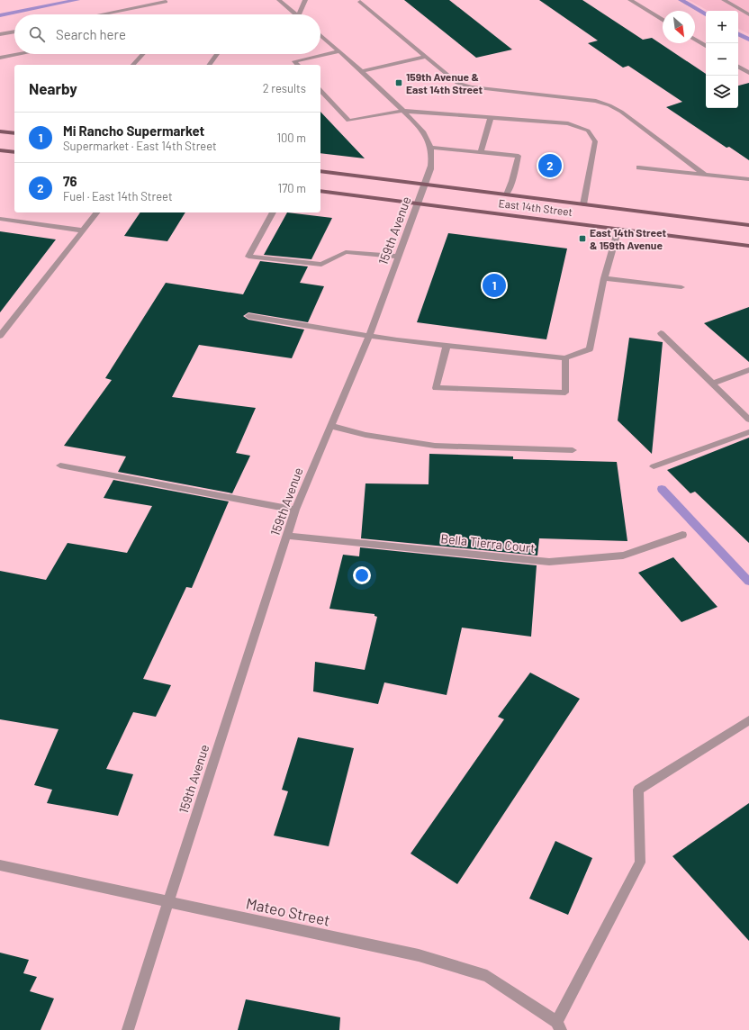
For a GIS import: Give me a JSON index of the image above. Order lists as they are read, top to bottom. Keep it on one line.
{"streets":{"main road":["East 14th Street"],"street":["159th Avenue","Bella Tierra Court","Mateo Street"]},"crossings":[["East 14th Street","159th Avenue"],["159th Avenue","Bella Tierra Court"],["159th Avenue","Mateo Street"]],"places":{"transit":["159th Avenue & East 14th Street","East 14th Street & 159th Avenue"]},"north":"bottom right","page":{"map_buttons":["+","−"],"search":"Search here","heading":["Nearby","2 results"],"list":[{"mark":"1","name":"Mi Rancho Supermarket","note":"Supermarket · East 14th Street","value":"100 m"},{"mark":"2","name":"76","note":"Fuel · East 14th Street","value":"170 m"}],"pins":["2","1"]}}
